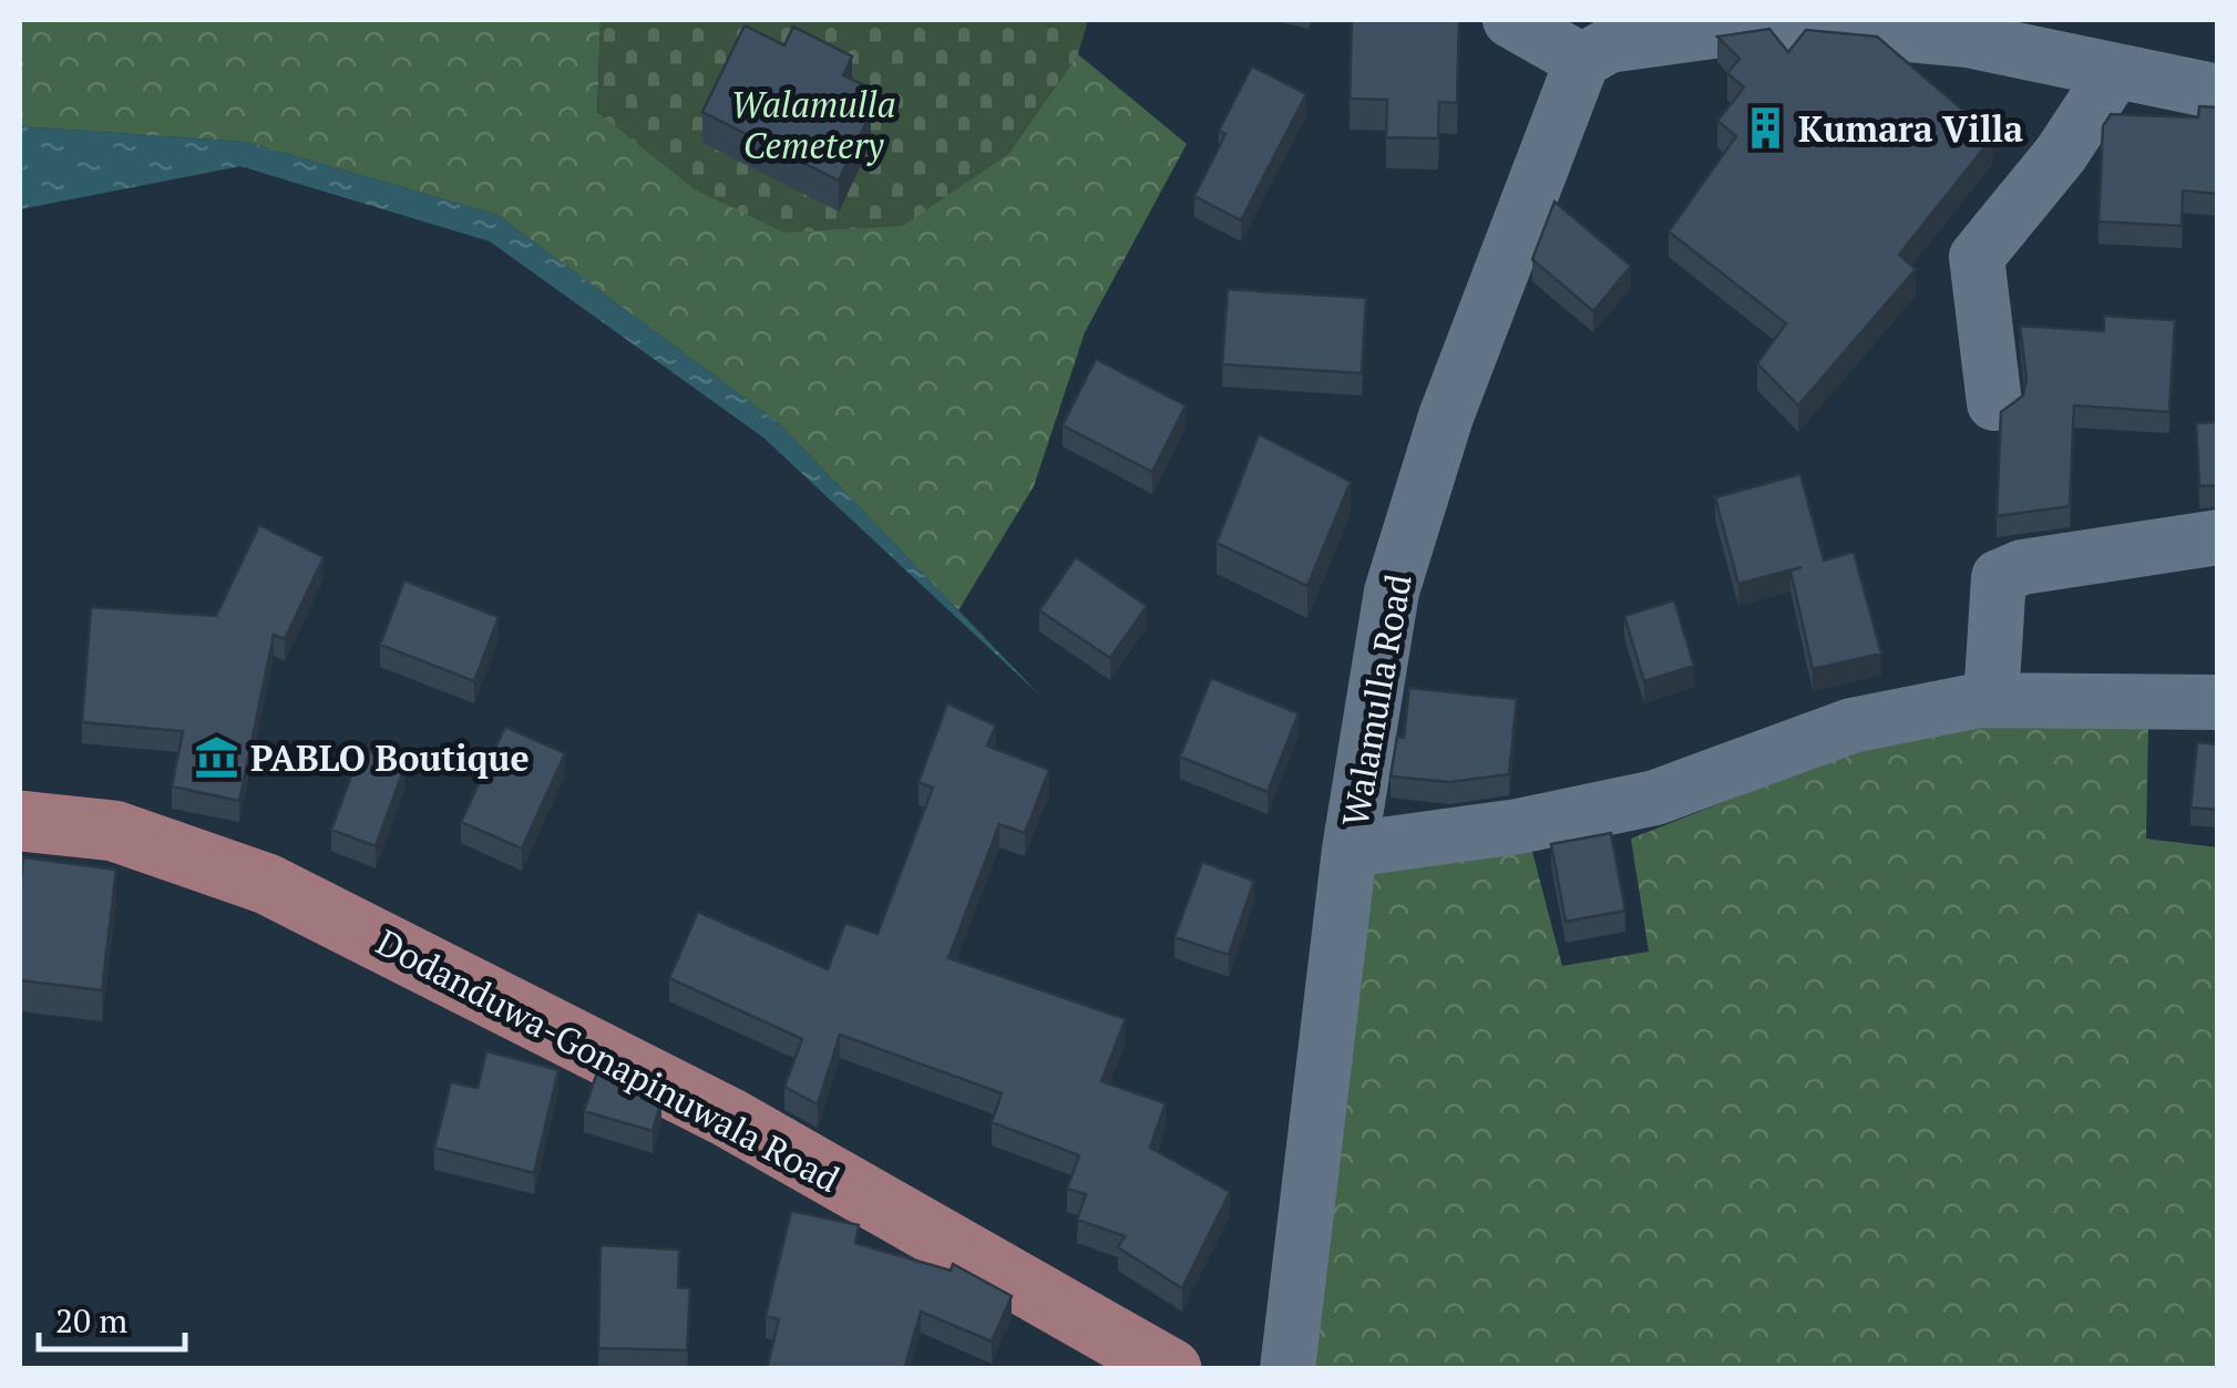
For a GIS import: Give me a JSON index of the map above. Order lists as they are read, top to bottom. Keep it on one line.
{"streets":{"main road":["Dodanduwa-Gonapinuwala Road"],"street":["Walamulla Road"]},"parks":["Walamulla Cemetery"],"places":{"building":["Kumara Villa"],"museum":["PABLO Boutique"]},"scale_bar":"20 m"}
